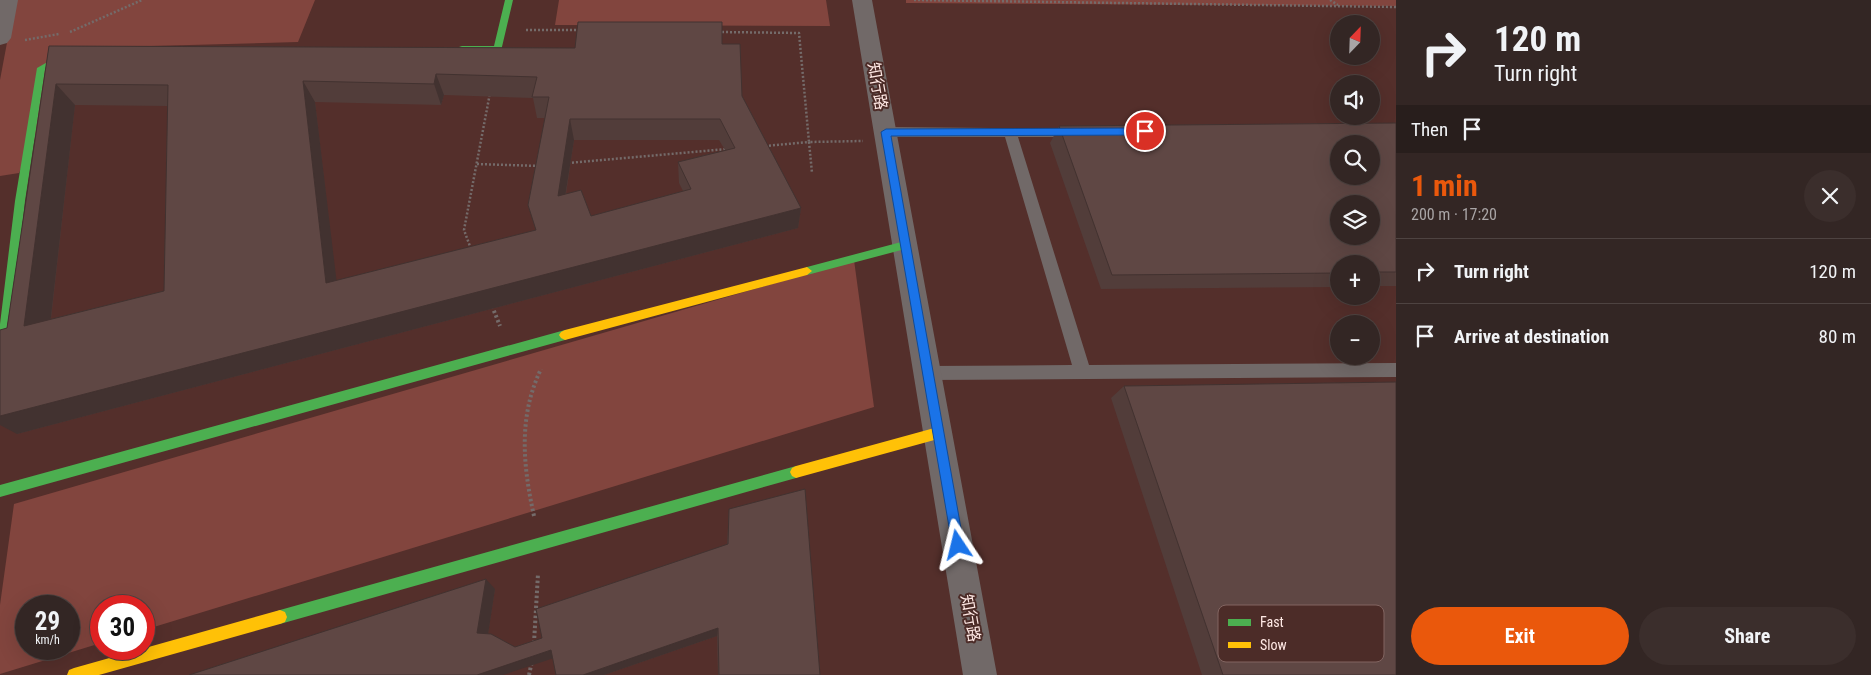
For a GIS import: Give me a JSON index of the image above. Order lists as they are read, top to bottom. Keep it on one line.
{"streets":{"street":["知行路"]},"legend":["Fast","Slow"],"north":"top right","page":{"turn":["120 m","Turn right"],"map_buttons":["+","−"],"then":"Then","heading":["1 min","200 m · 17:20"],"list":[{"name":"Turn right","value":"120 m"},{"name":"Arrive at destination","value":"80 m"}],"speed":"29 km/h","limit":"30","buttons":["Exit","Share"]}}
